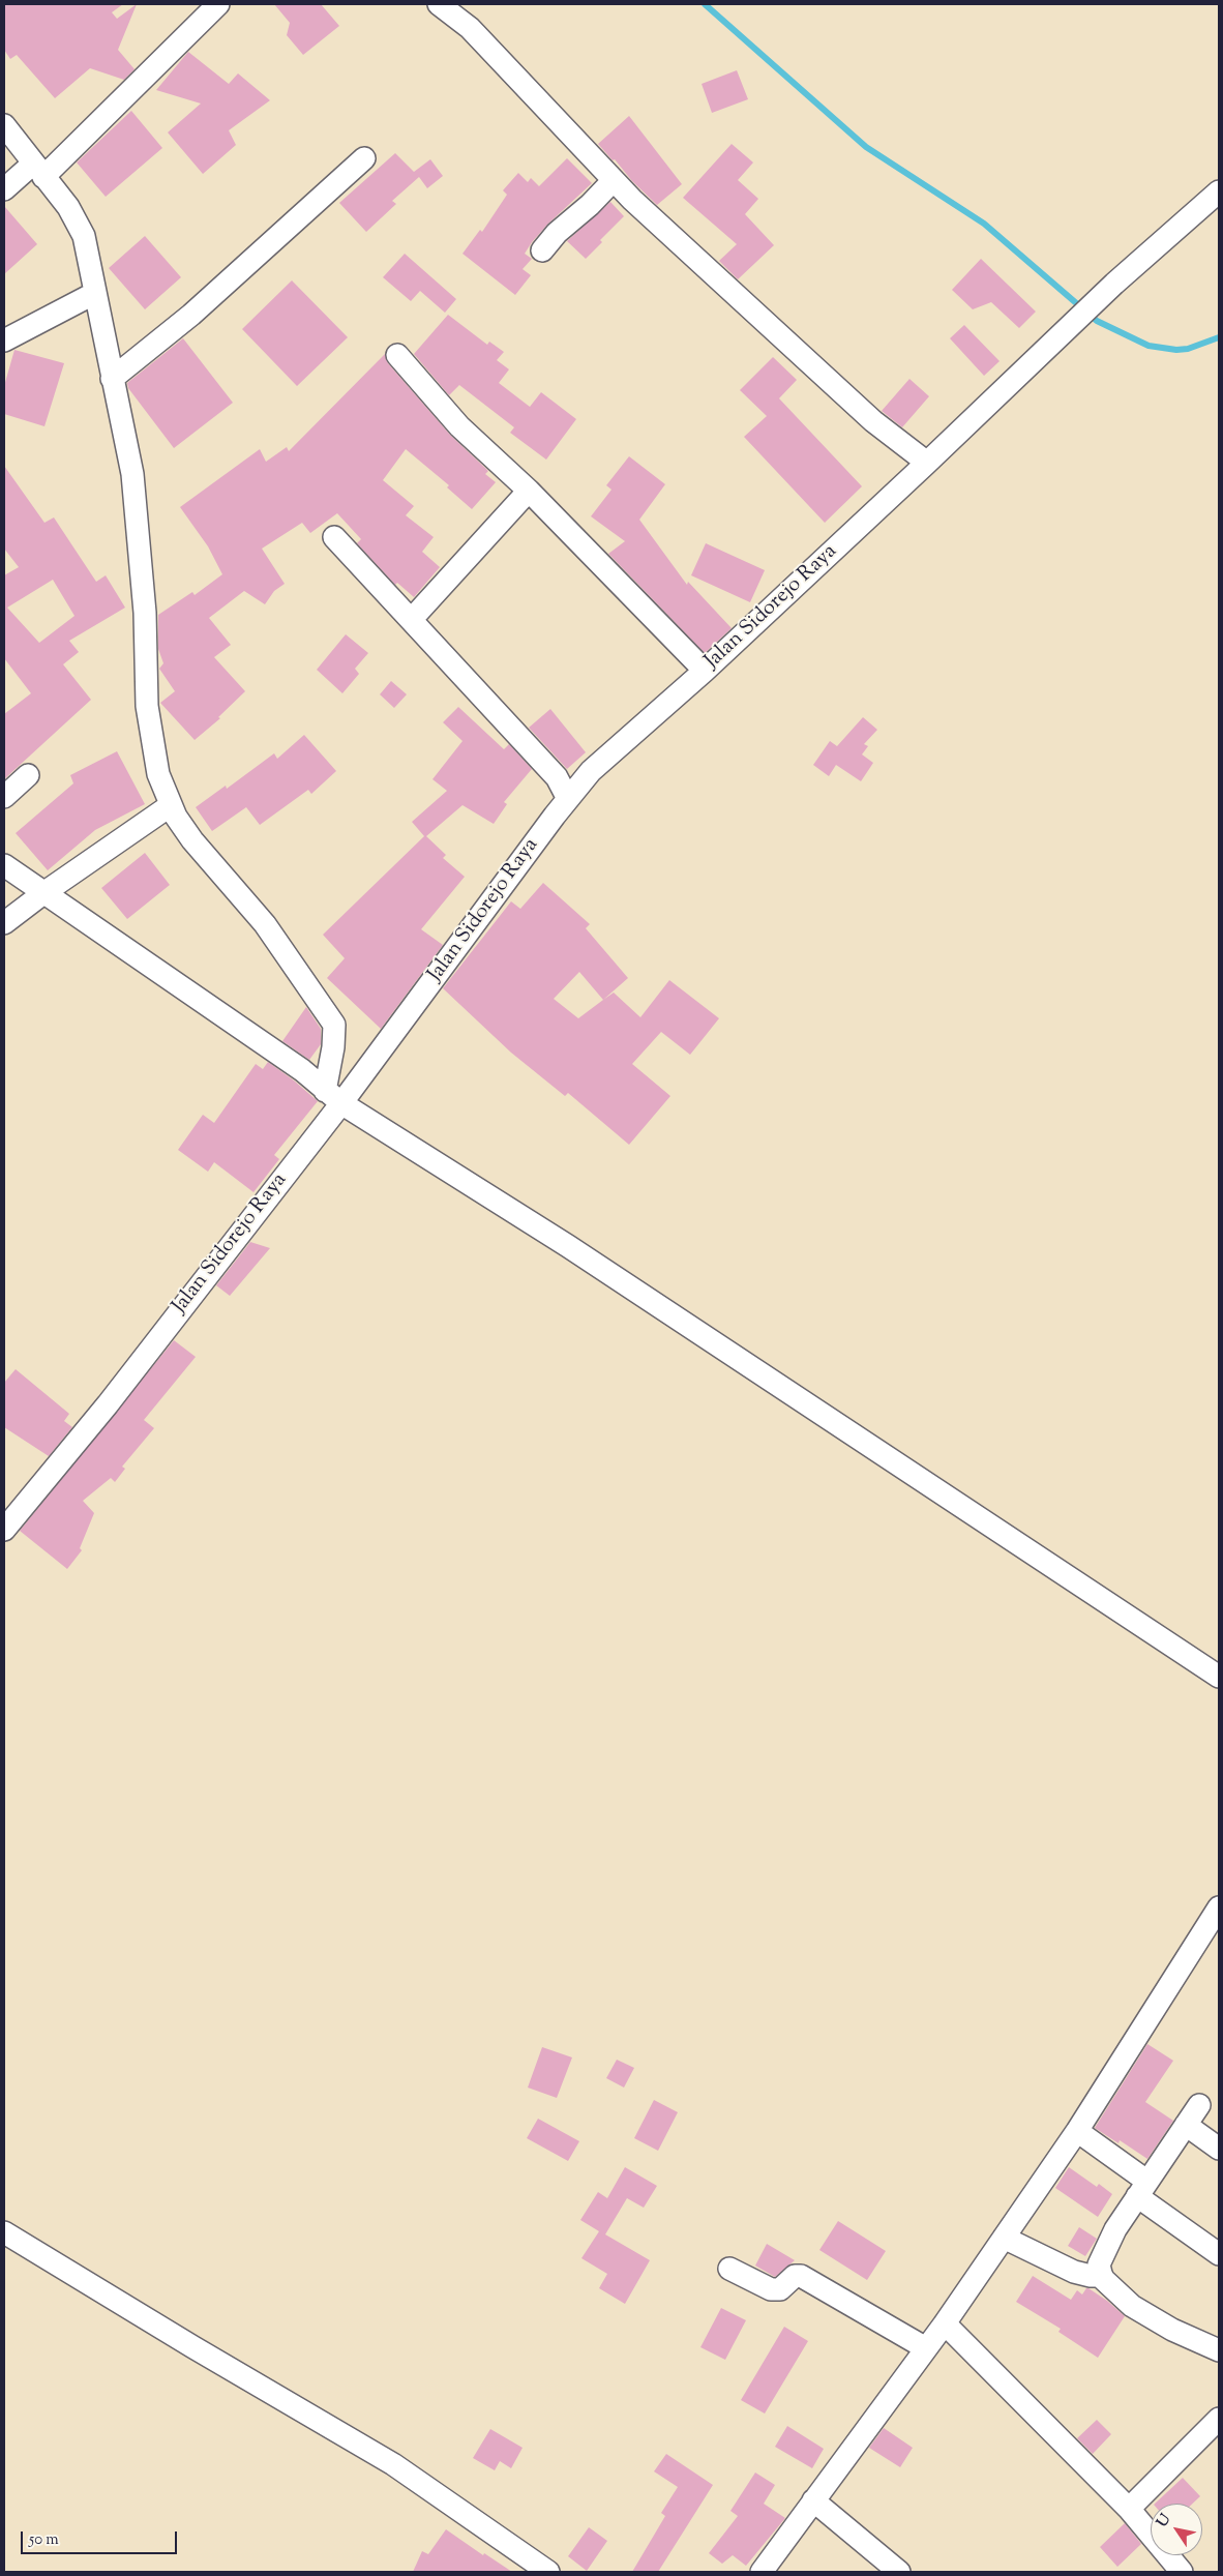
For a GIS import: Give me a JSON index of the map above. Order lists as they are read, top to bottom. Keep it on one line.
{"streets":{"street":["Jalan Sidorejo Raya"]},"scale_bar":"50 m","north":"top left"}
